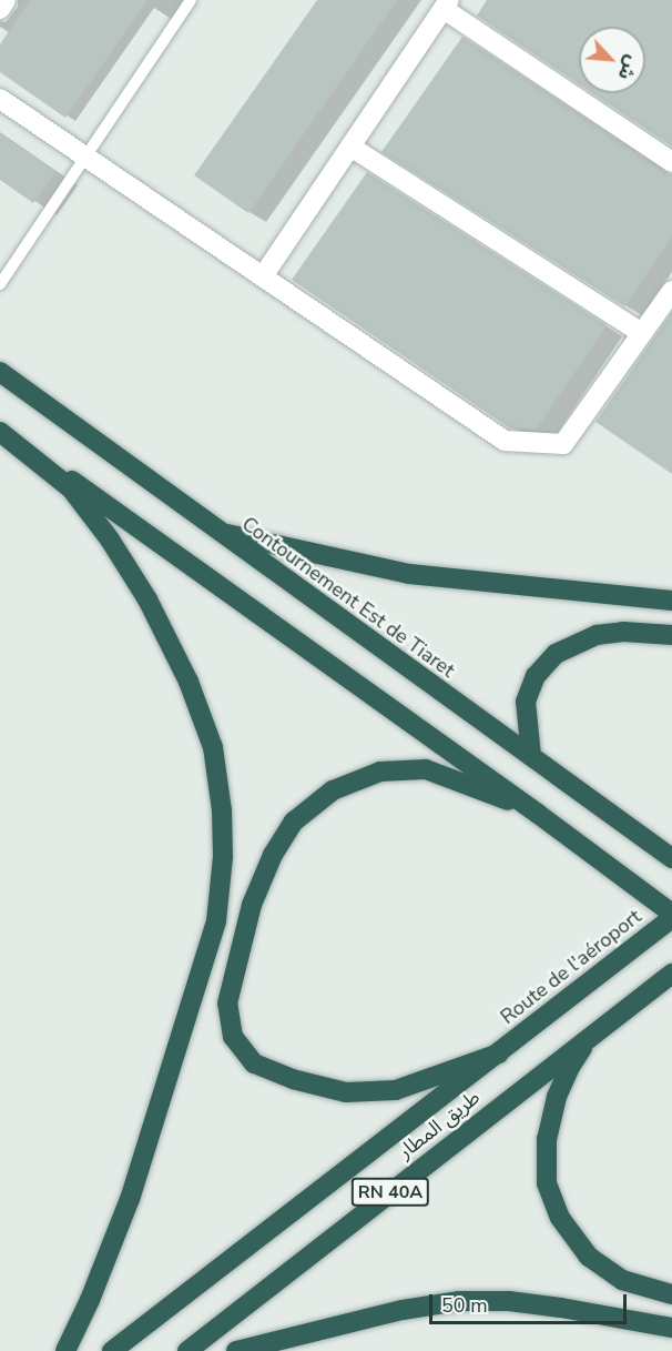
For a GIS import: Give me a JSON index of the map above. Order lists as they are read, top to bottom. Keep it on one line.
{"streets":{"highway":["Contournement Est de Tiaret","Route de l'aéroport","طريق المطار","RN 40A"]},"crossings":[["Route de l'aéroport","طريق المطار"],["طريق المطار","RN 40A"]],"scale_bar":"50 m","north":"bottom right"}
